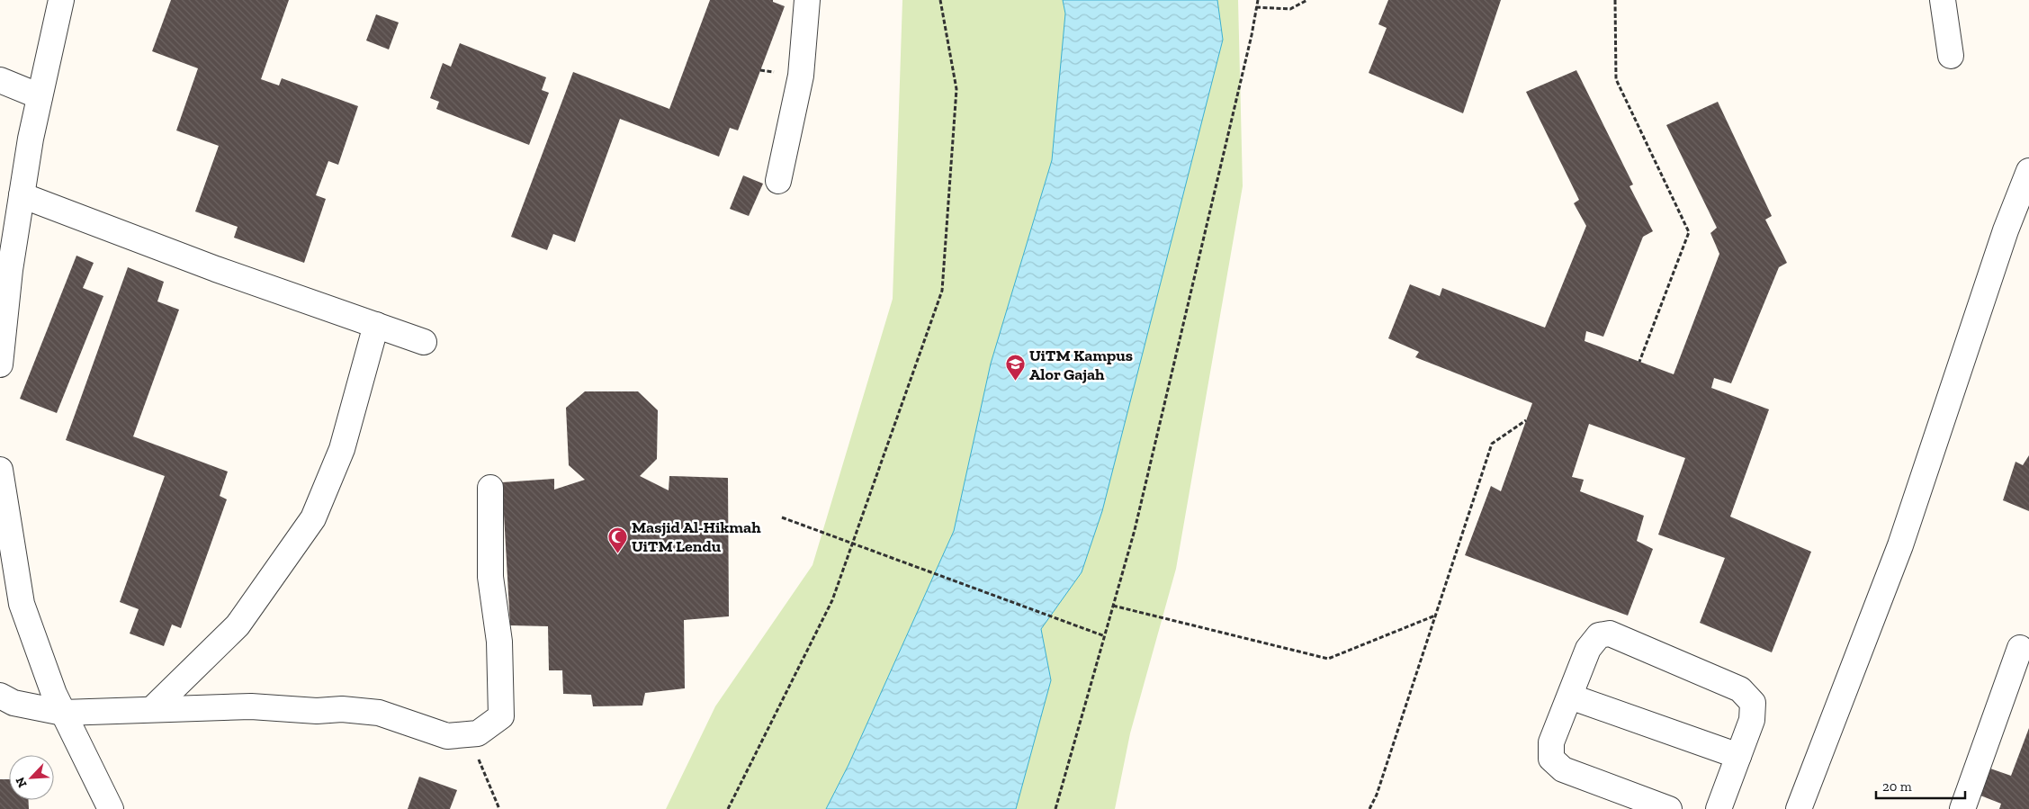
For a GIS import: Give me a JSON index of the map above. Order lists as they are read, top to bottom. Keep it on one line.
{"places":{"school or university":["UiTM Kampus Alor Gajah"],"mosque":["Masjid Al-Hikmah UiTM Lendu"]},"scale_bar":"20 m","north":"bottom left"}
